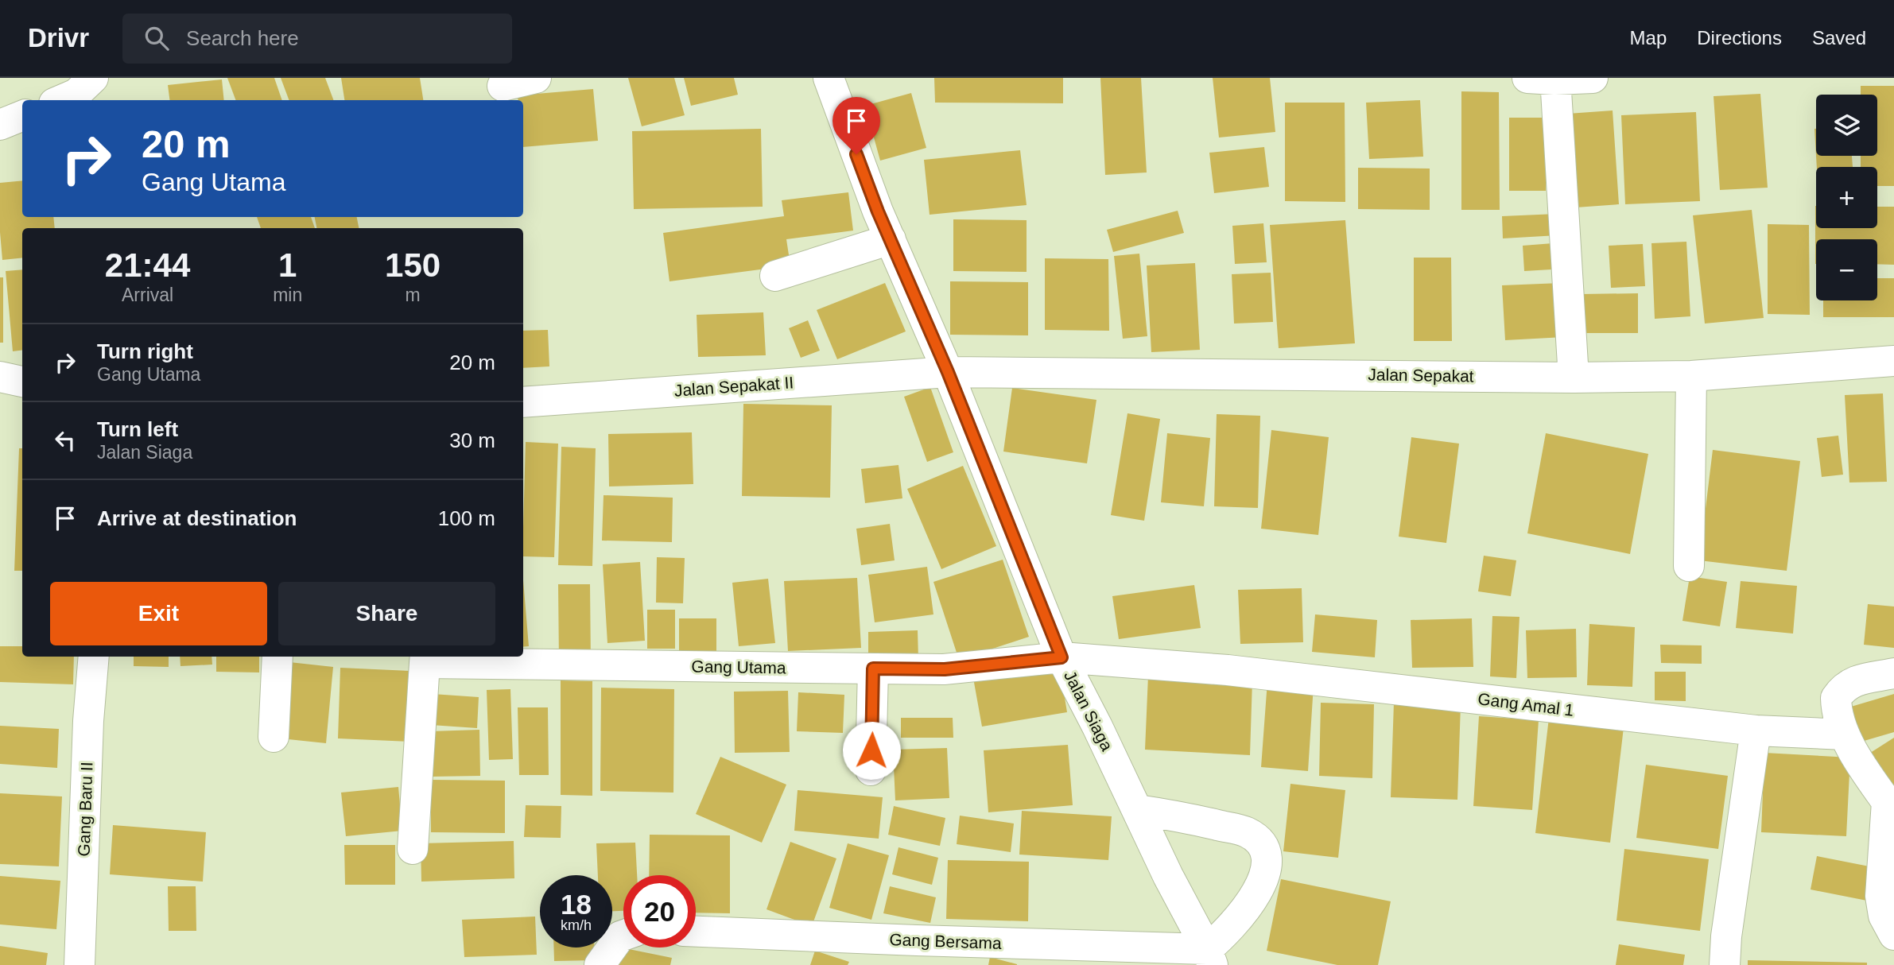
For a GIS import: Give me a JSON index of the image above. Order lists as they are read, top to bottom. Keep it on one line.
{"streets":{"street":["Jalan Sepakat","Jalan Sepakat II","Gang Utama","Gang Amal 1","Jalan Siaga","Gang Baru II","Gang Bersama"]},"crossings":[["Jalan Sepakat","Jalan Sepakat II"],["Jalan Sepakat","Jalan Siaga"],["Jalan Sepakat II","Jalan Siaga"],["Gang Utama","Gang Amal 1"],["Gang Utama","Jalan Siaga"],["Gang Amal 1","Jalan Siaga"],["Jalan Siaga","Gang Bersama"]],"page":{"header":"Drivr","search":"Search here","nav":["Map","Directions","Saved"],"map_buttons":["+","−"],"turn":["20 m","Gang Utama"],"eta":["21:44","Arrival","1","min","150","m"],"list":[{"name":"Turn right","note":"Gang Utama","value":"20 m"},{"name":"Turn left","note":"Jalan Siaga","value":"30 m"},{"name":"Arrive at destination","value":"100 m"}],"buttons":["Exit","Share"],"speed":"18 km/h","limit":"20"}}
